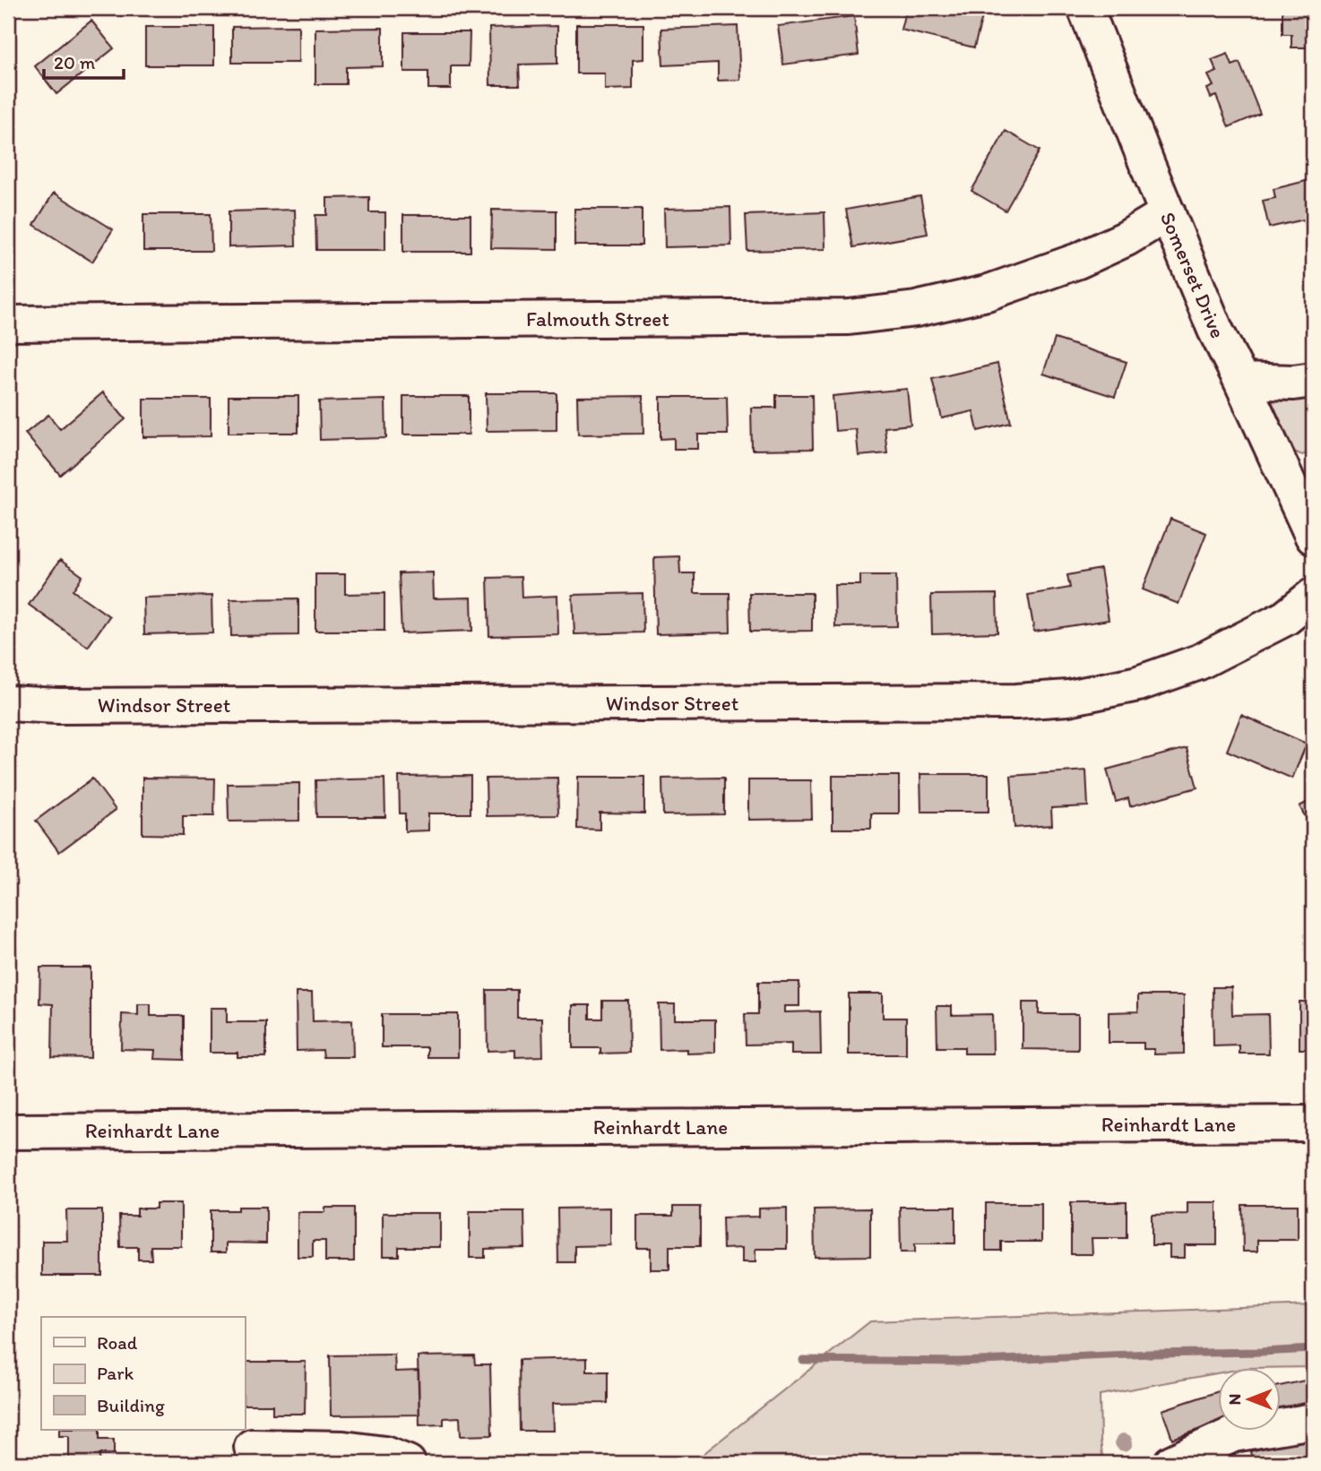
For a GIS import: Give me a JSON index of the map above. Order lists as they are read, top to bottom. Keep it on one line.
{"streets":{"street":["Somerset Drive","Falmouth Street","Windsor Street","Reinhardt Lane"]},"crossings":[["Somerset Drive","Falmouth Street"]],"legend":["Road","Park","Building"],"scale_bar":"20 m","north":"left"}
